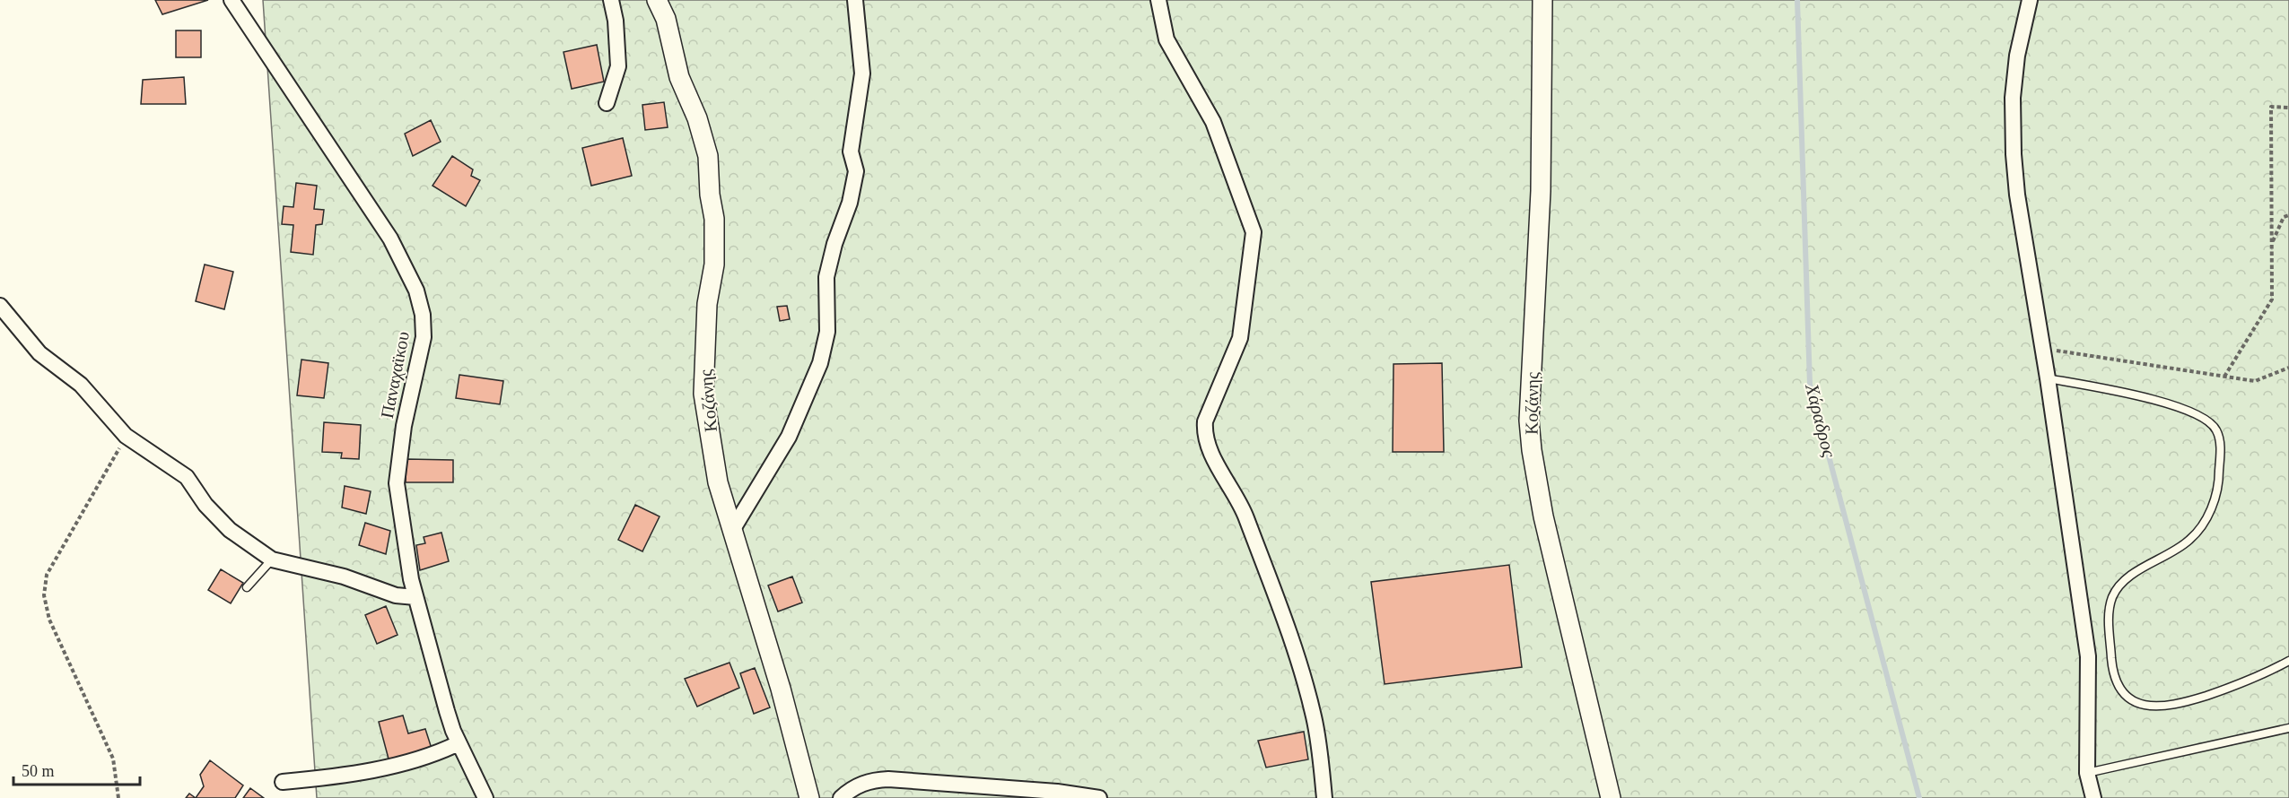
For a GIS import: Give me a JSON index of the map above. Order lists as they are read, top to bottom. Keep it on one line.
{"streets":{"street":["Παναχαϊκου","Κοζάνης"]},"water":["Χάραδρος"],"scale_bar":"50 m"}
